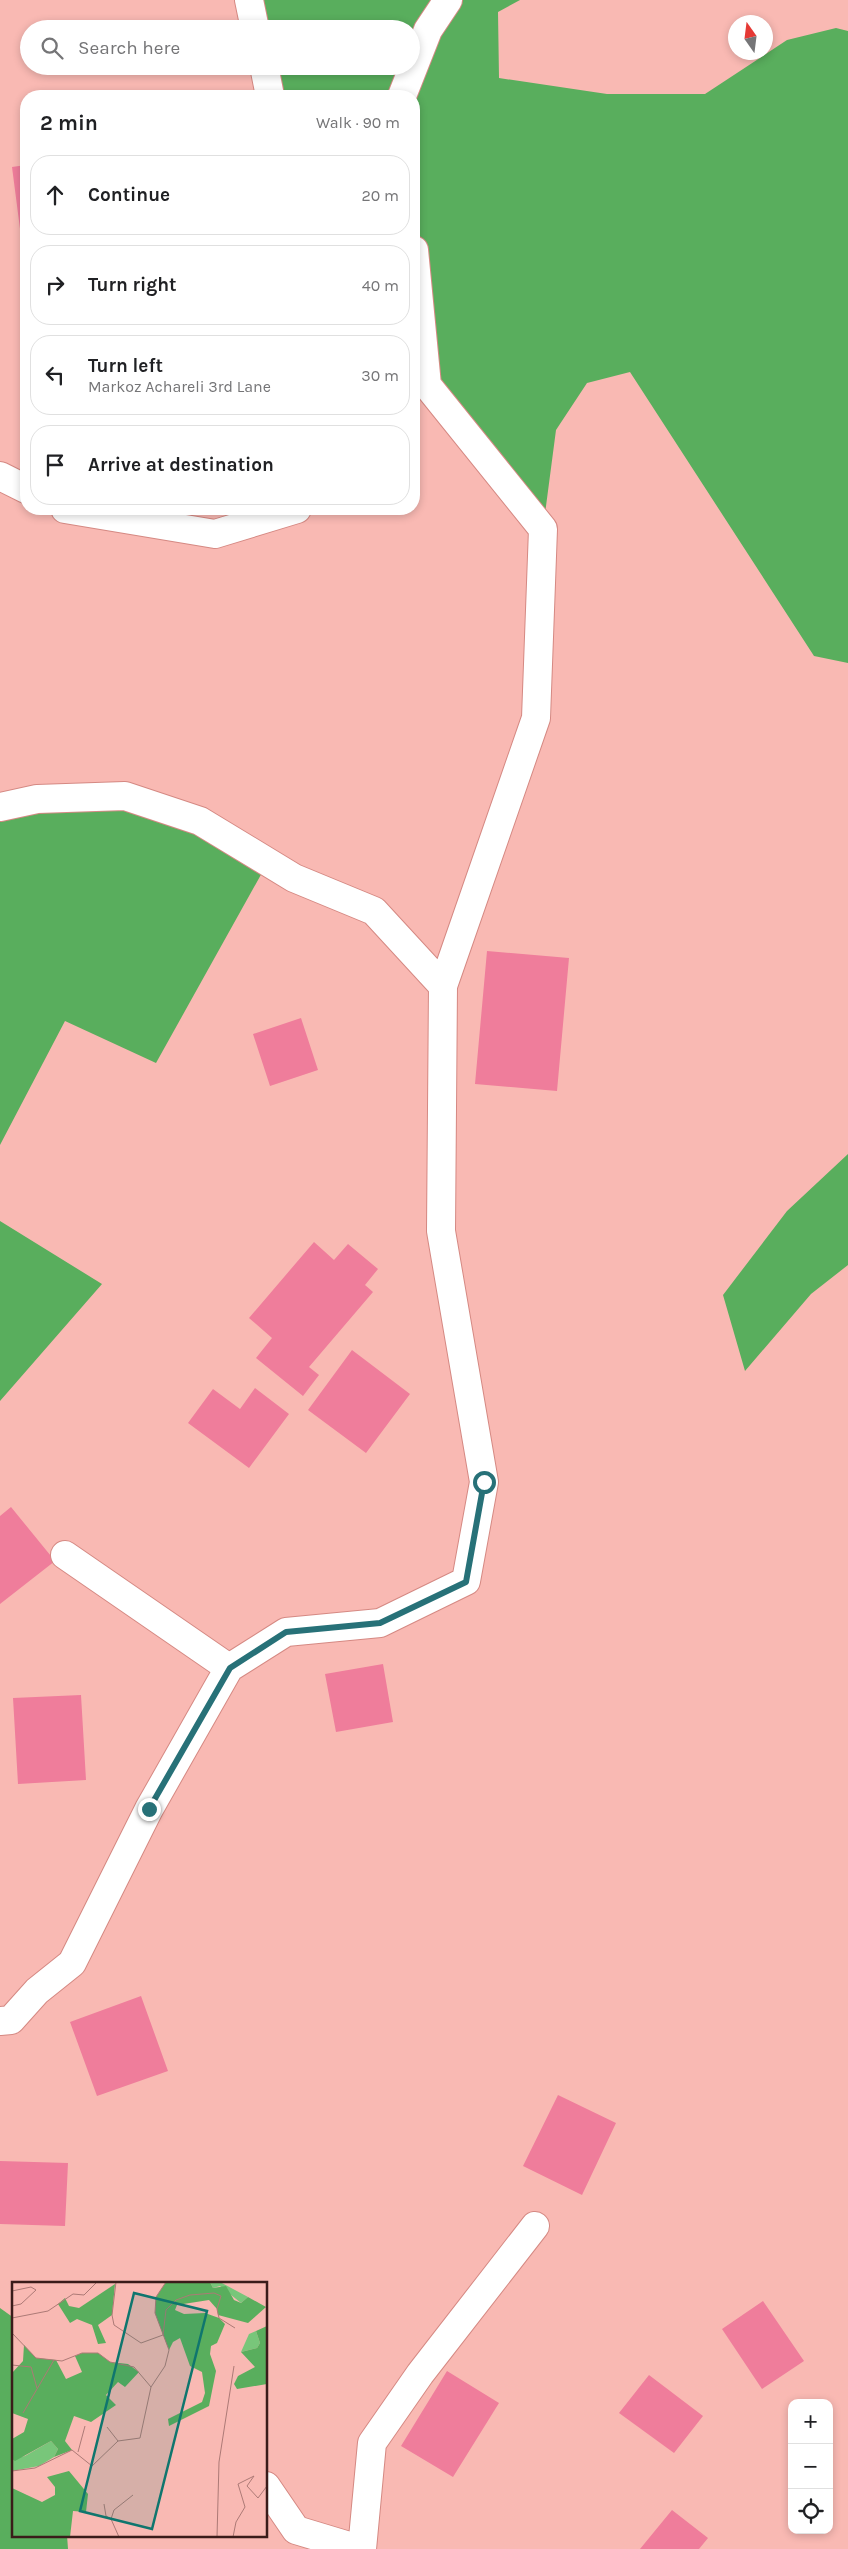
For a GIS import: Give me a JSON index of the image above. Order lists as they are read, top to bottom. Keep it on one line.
{"north":"top","page":{"search":"Search here","heading":["2 min","Walk · 90 m"],"list":[["Continue","20 m"],["Turn right","40 m"],["Turn left","Markoz Achareli 3rd Lane","30 m"],"Arrive at destination"],"map_buttons":["+","−"]}}
